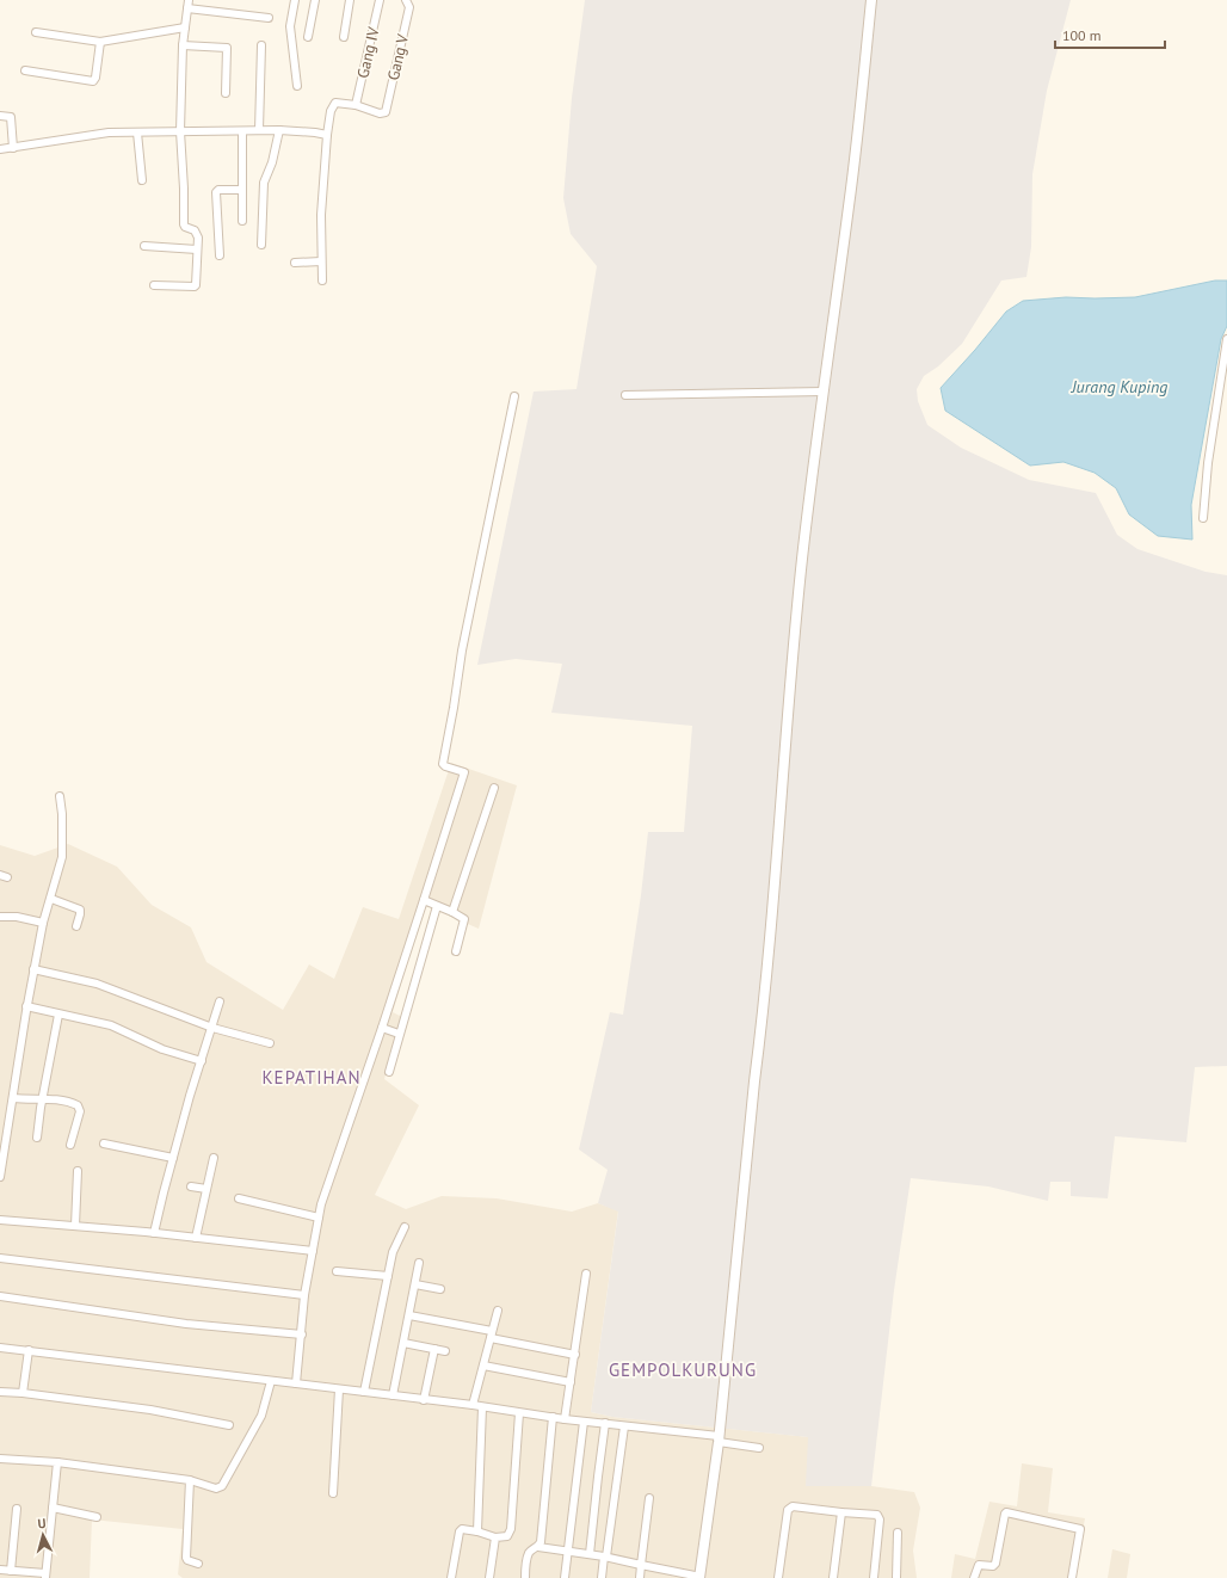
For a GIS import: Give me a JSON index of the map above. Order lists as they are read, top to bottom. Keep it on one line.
{"streets":{"street":["Gang IV","Gang V"]},"crossings":[["Gang IV","Gang V"]],"districts":["KEPATIHAN","GEMPOLKURUNG"],"water":["Jurang Kuping"],"scale_bar":"100 m","north":"top"}
